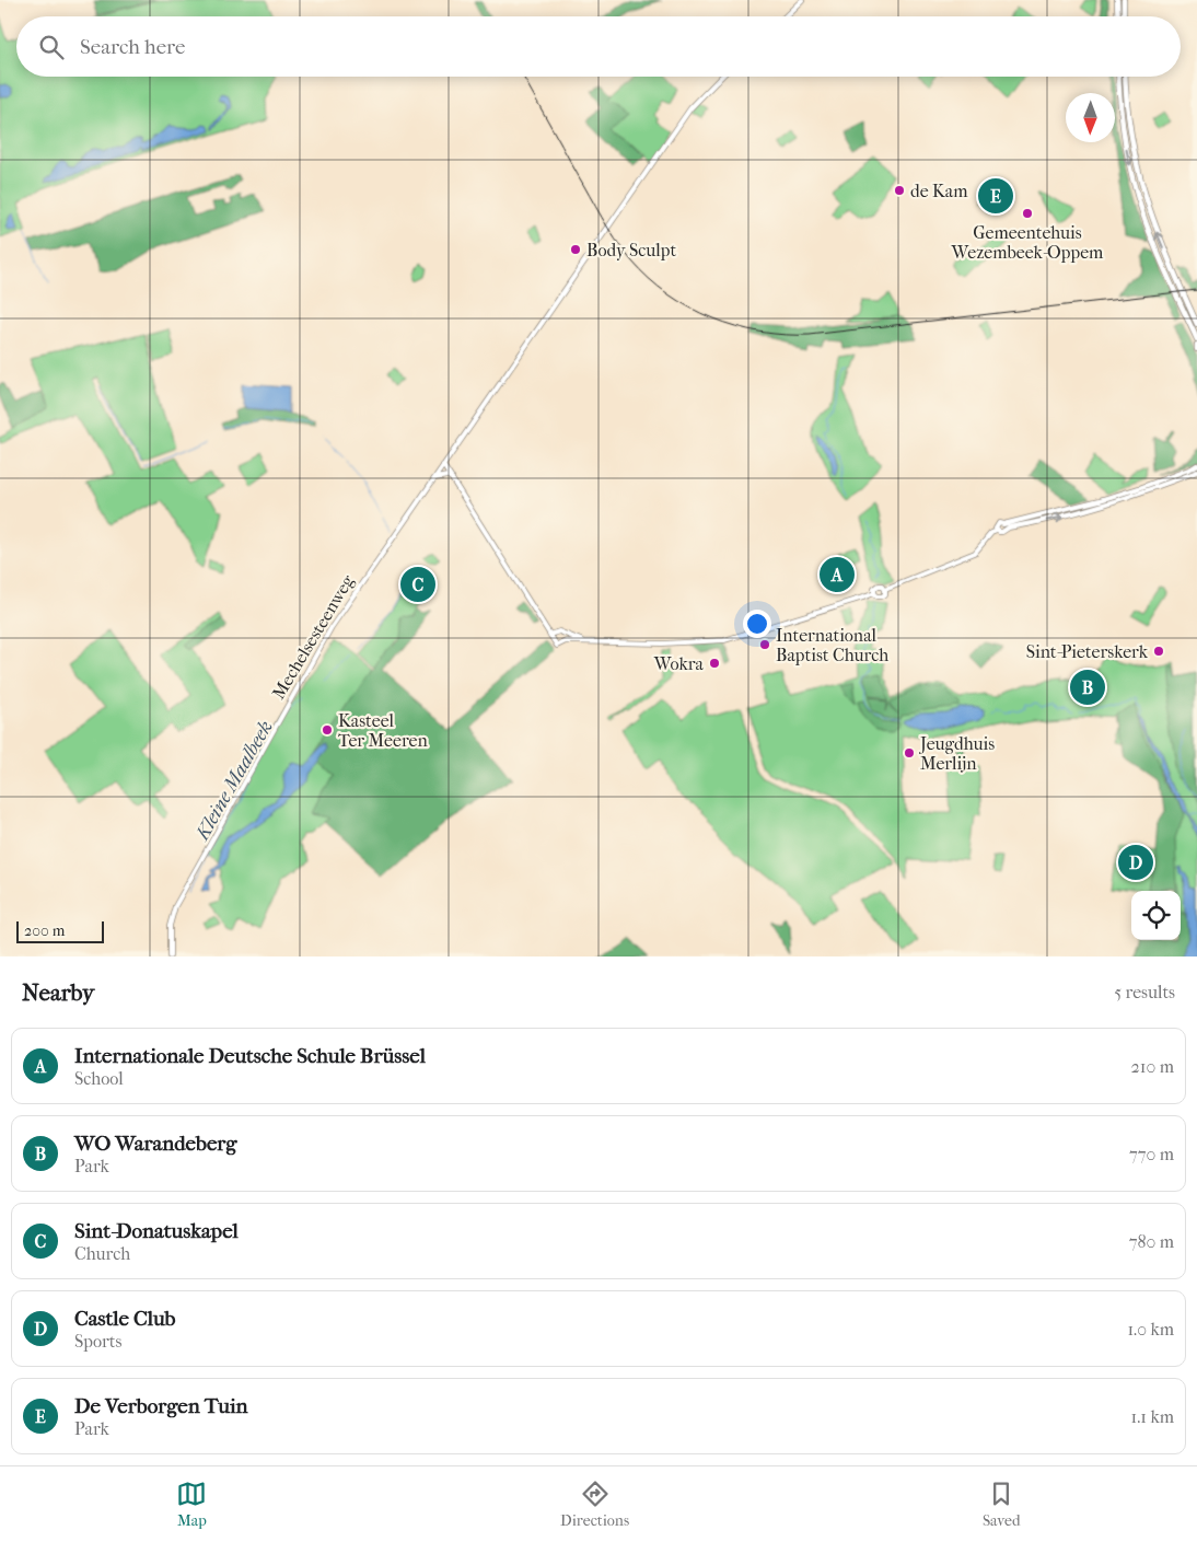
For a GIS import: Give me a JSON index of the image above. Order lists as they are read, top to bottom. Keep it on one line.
{"streets":{"main road":["Mechelsesteenweg"]},"water":["Kleine Maalbeek"],"places":["de Kam","Gemeentehuis Wezembeek-Oppem","Body Sculpt","International Baptist Church","Sint-Pieterskerk","Wokra","Kasteel Ter Meeren","Jeugdhuis Merlijn"],"scale_bar":"200 m","north":"bottom","page":{"search":"Search here","pins":["E","A","C","B","D"],"scale":"200 m","heading":["Nearby","5 results"],"list":[{"mark":"A","name":"Internationale Deutsche Schule Brüssel","note":"School","value":"210 m"},{"mark":"B","name":"WO Warandeberg","note":"Park","value":"770 m"},{"mark":"C","name":"Sint-Donatuskapel","note":"Church","value":"780 m"},{"mark":"D","name":"Castle Club","note":"Sports","value":"1.0 km"},{"mark":"E","name":"De Verborgen Tuin","note":"Park","value":"1.1 km"}],"nav":["Map","Directions","Saved"]}}
